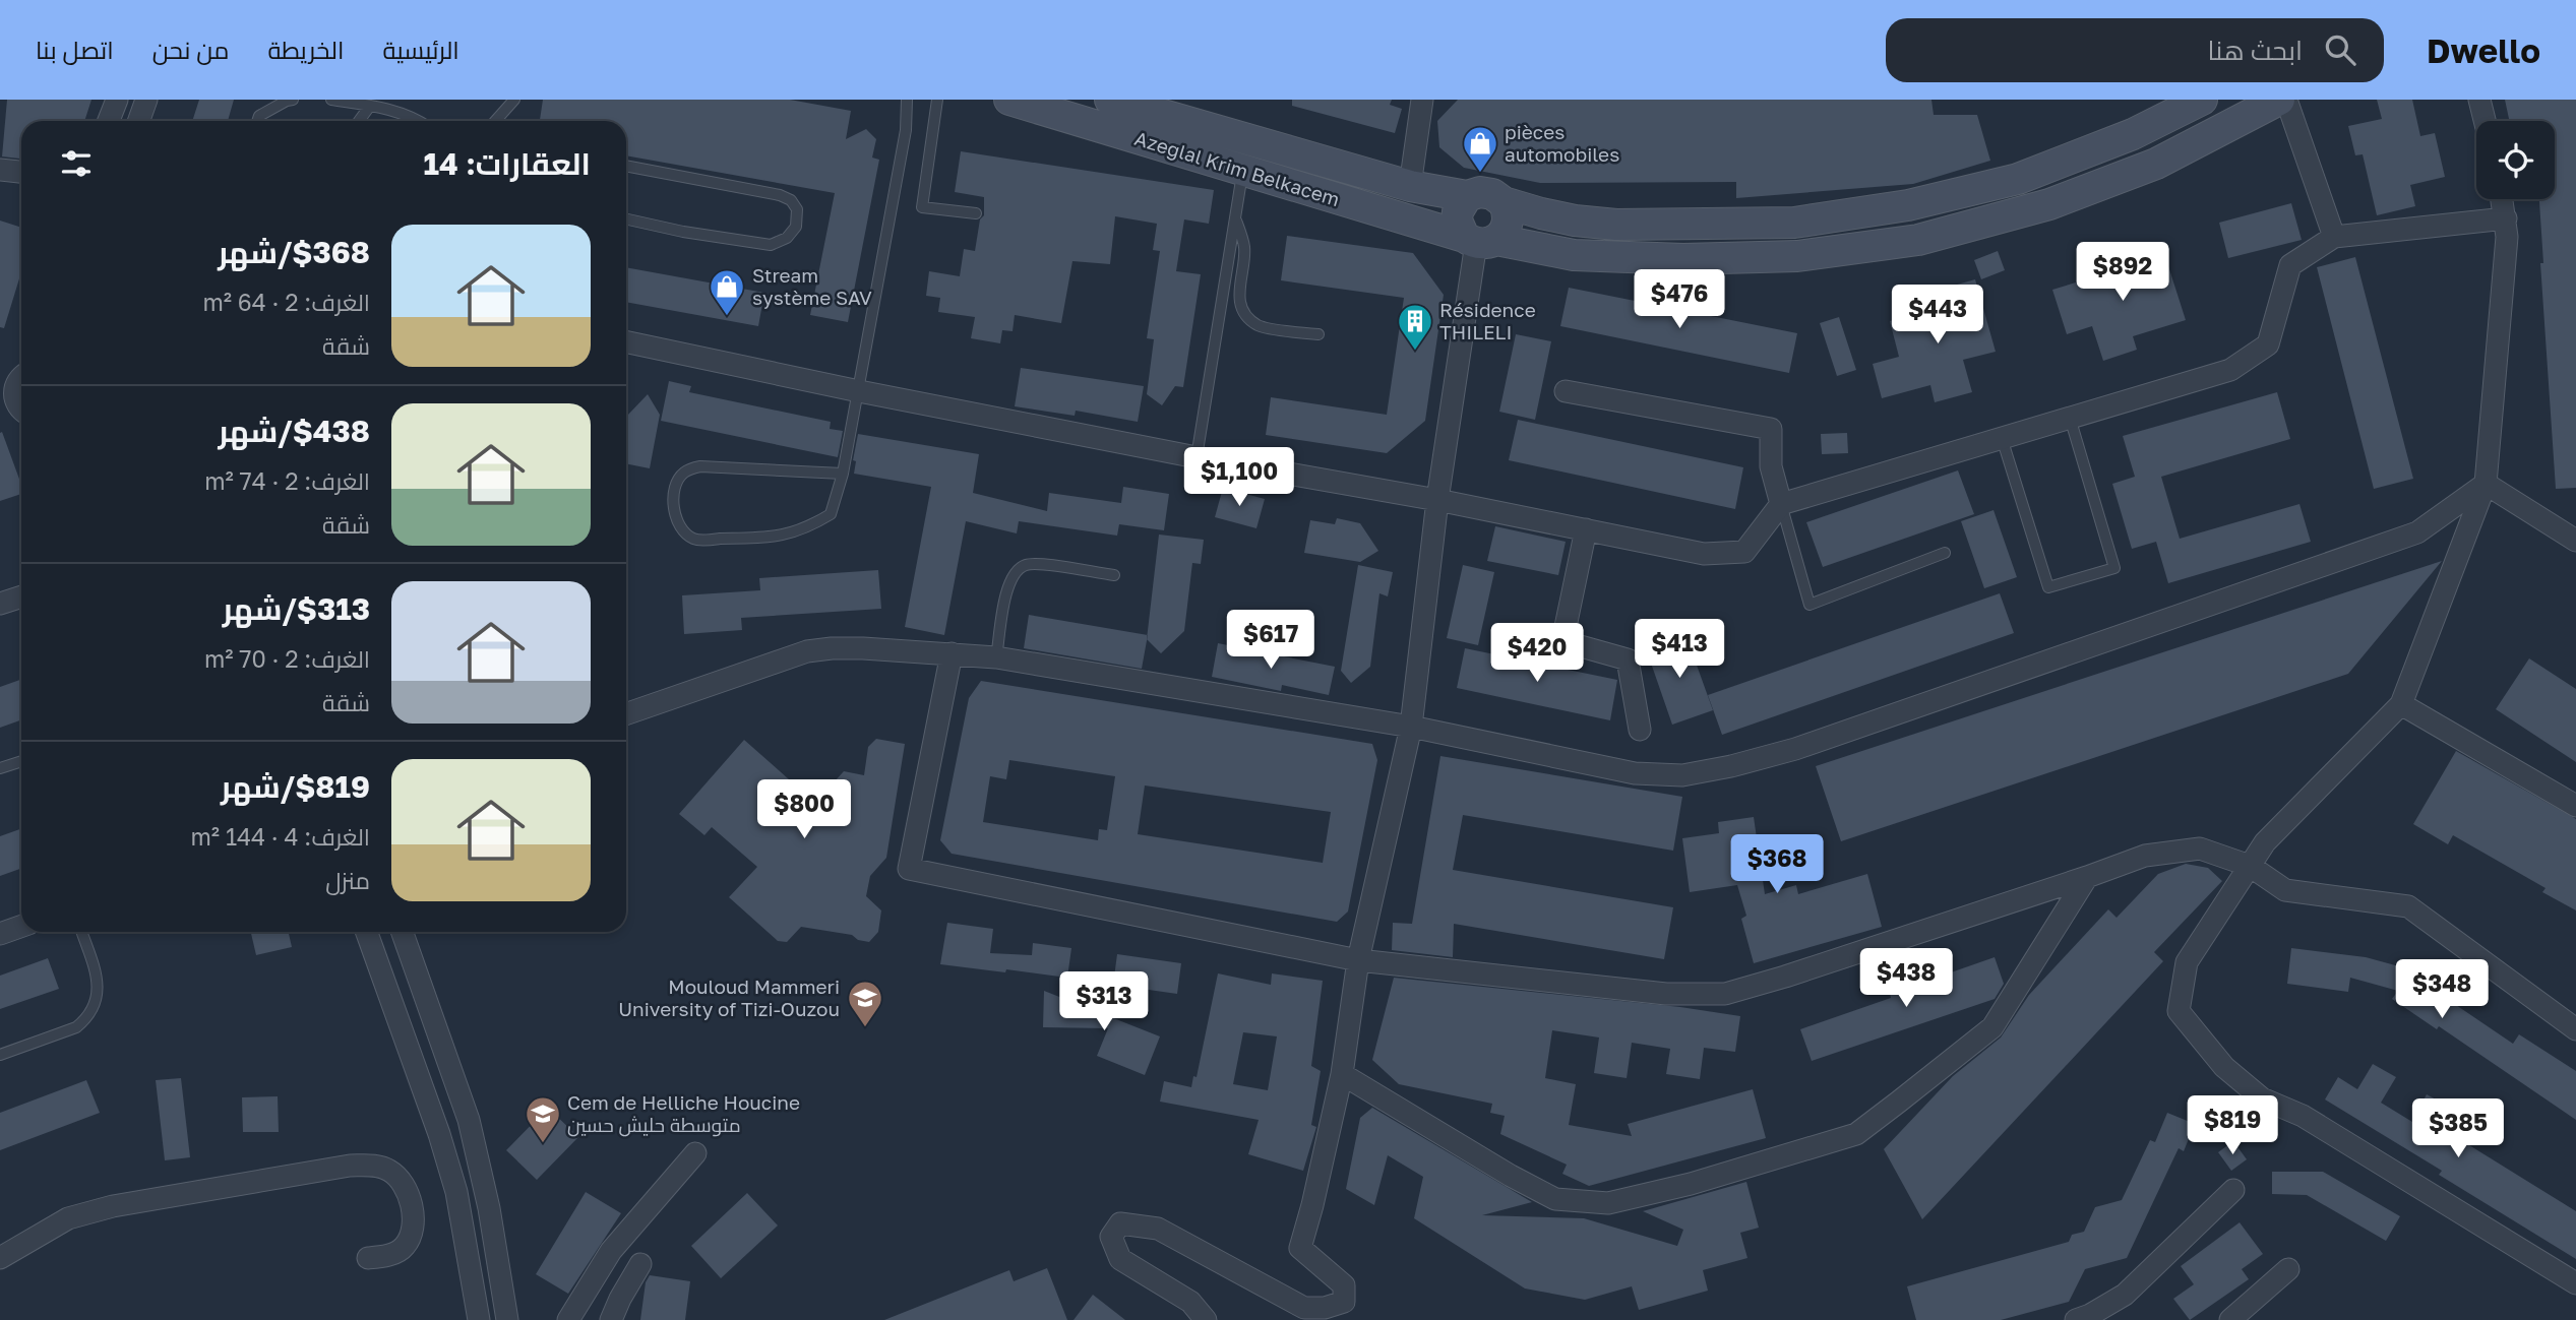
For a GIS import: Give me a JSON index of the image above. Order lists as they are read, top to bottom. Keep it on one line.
{"streets":{"main road":["Azeglal Krim Belkacem"]},"places":{"shop":["pièces automobiles","Stream système SAV"],"building":["Résidence THILELI"],"school or university":["Mouloud Mammeri University of Tizi-Ouzou","Cem de Helliche Houcine متوسطة حليش حسين"]},"page":{"header":"Dwello","search":"ابحث هنا","nav":["الرئيسية","الخريطة","من نحن","اتصل بنا"],"heading":"العقارات: 14","list":[{"name":"$368/شهر","note":"الغرف: 2 · 64 m² · شقة"},{"name":"$438/شهر","note":"الغرف: 2 · 74 m² · شقة"},{"name":"$313/شهر","note":"الغرف: 2 · 70 m² · شقة"},{"name":"$819/شهر","note":"الغرف: 4 · 144 m² · منزل"}],"price":["$892","$476","$443","$1,100","$617","$413","$420","$800","$368","$438","$348","$313","$819","$385"]}}
